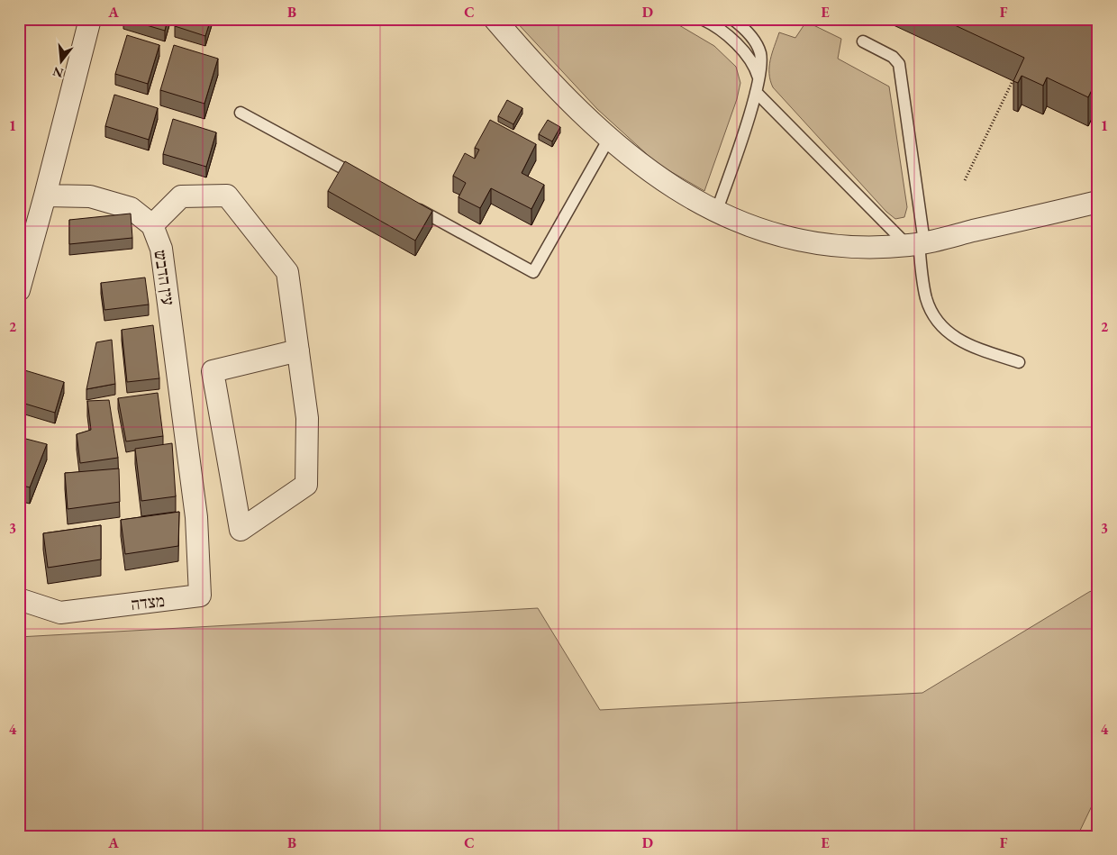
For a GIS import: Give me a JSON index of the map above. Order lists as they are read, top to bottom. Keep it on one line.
{"streets":{"street":["עין הדבש","מצדה"]},"crossings":[["עין הדבש","מצדה"]],"north":"bottom","grid":{"columns":["A","B","C","D","E","F"],"rows":["1","2","3","4"]}}
